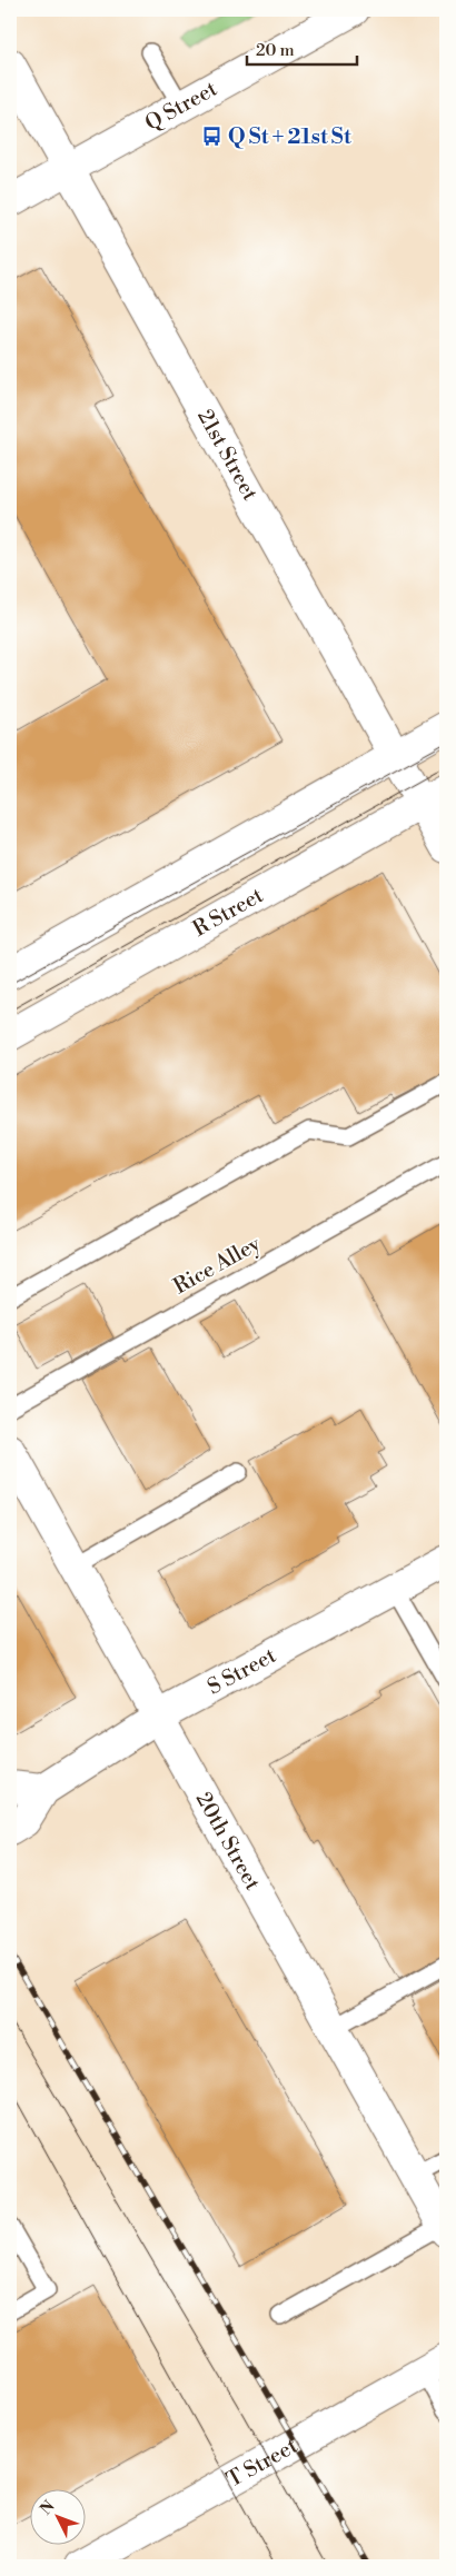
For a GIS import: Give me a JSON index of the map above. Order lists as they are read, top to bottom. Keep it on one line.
{"streets":{"street":["Q Street","21st Street","R Street","S Street","20th Street","T Street"],"lane":["Rice Alley"]},"crossings":[["Q Street","21st Street"],["21st Street","R Street"],["S Street","20th Street"]],"places":{"bus stop":["Q St + 21st St"]},"scale_bar":"20 m","north":"top left"}
